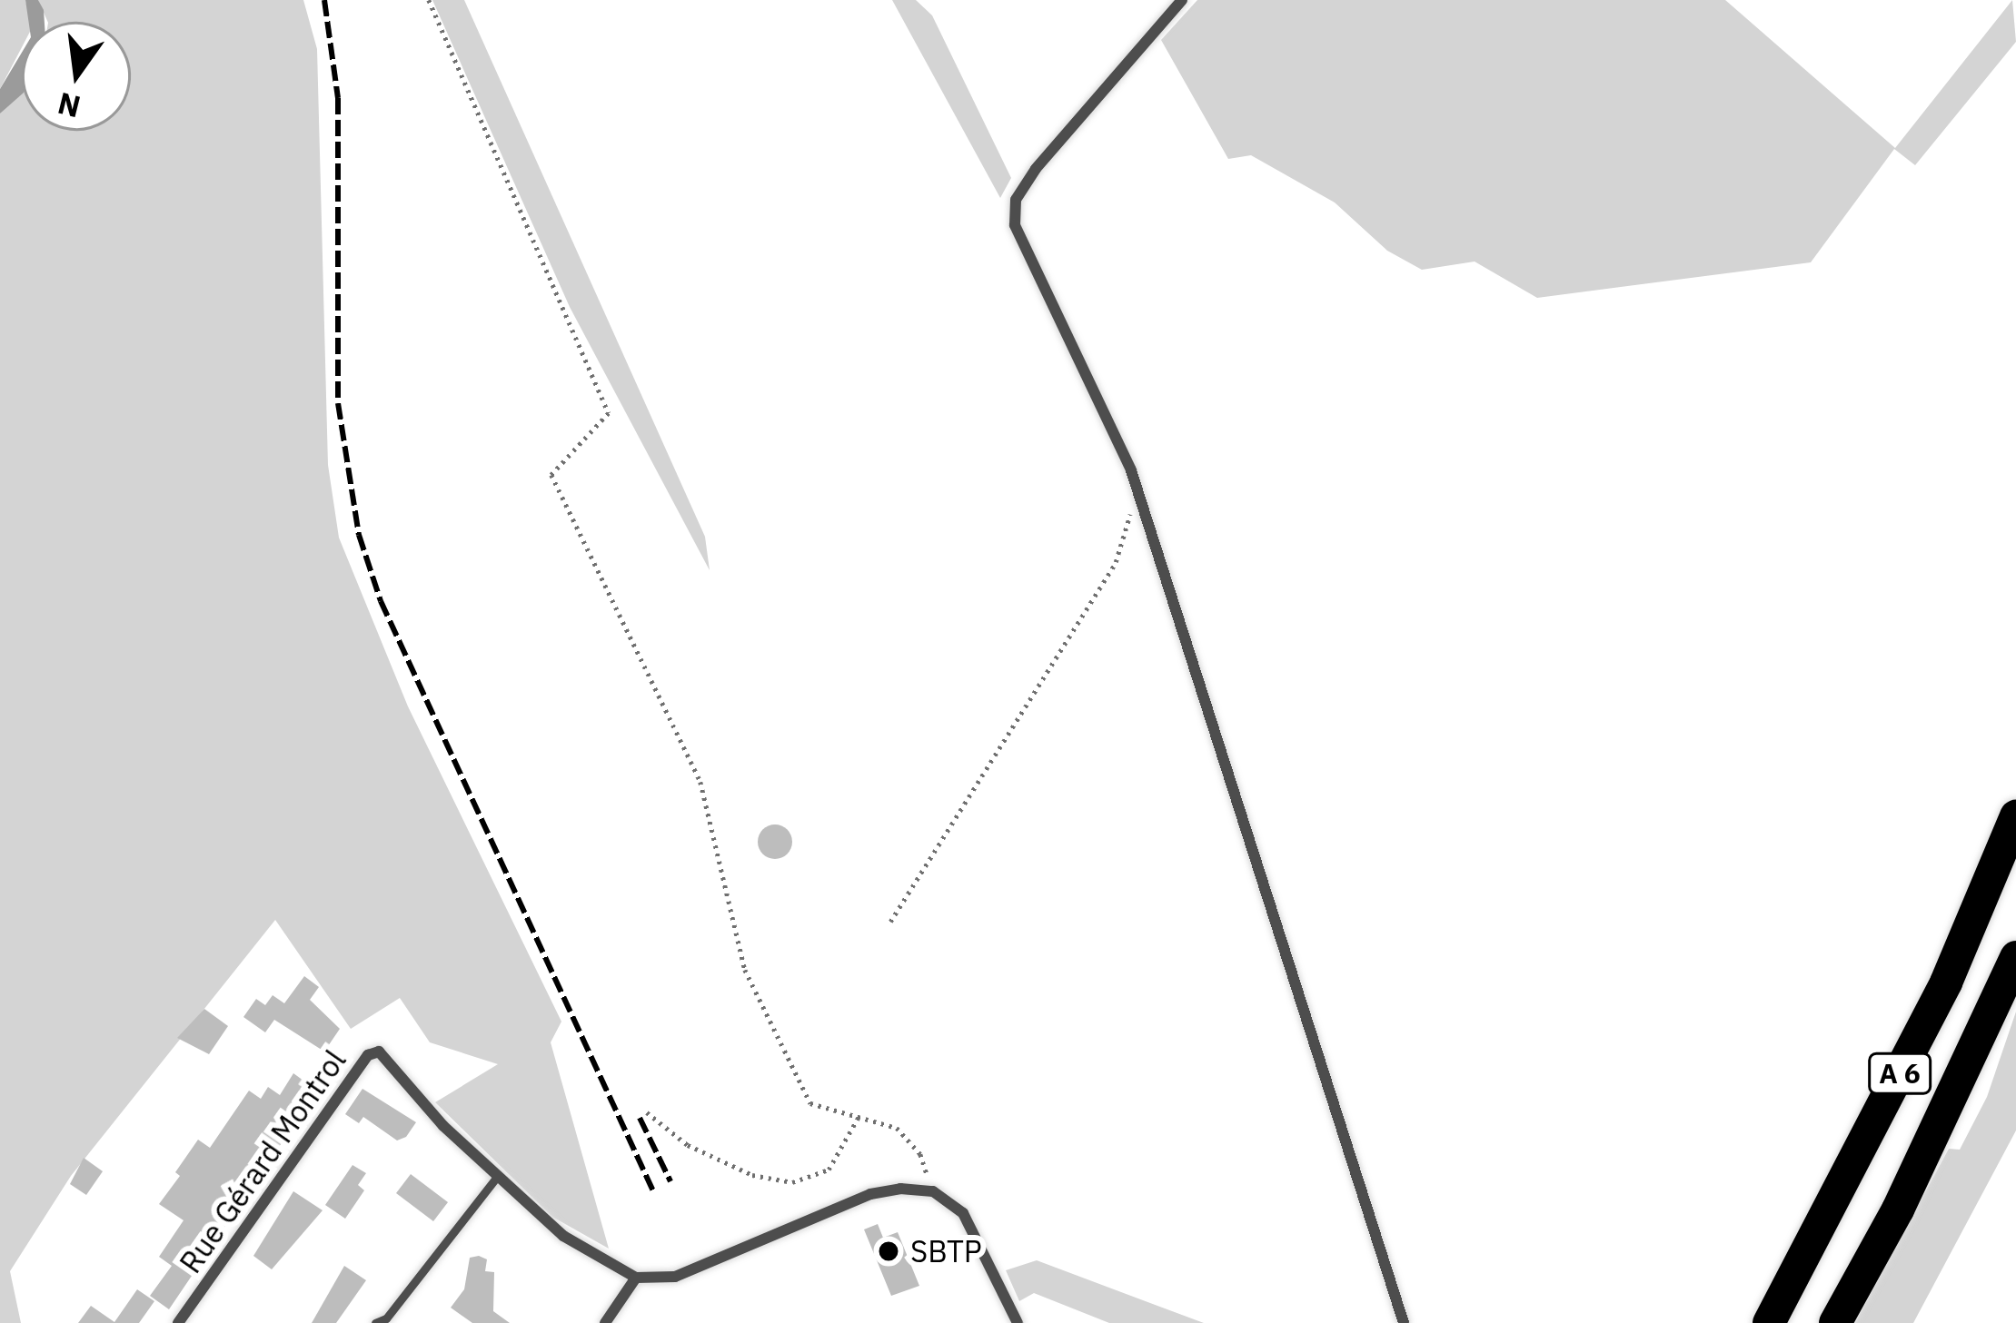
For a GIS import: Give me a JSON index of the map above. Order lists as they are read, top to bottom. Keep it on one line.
{"streets":{"highway":["A 6"],"street":["Rue Gérard Montrol"]},"places":["SBTP"],"north":"bottom"}
